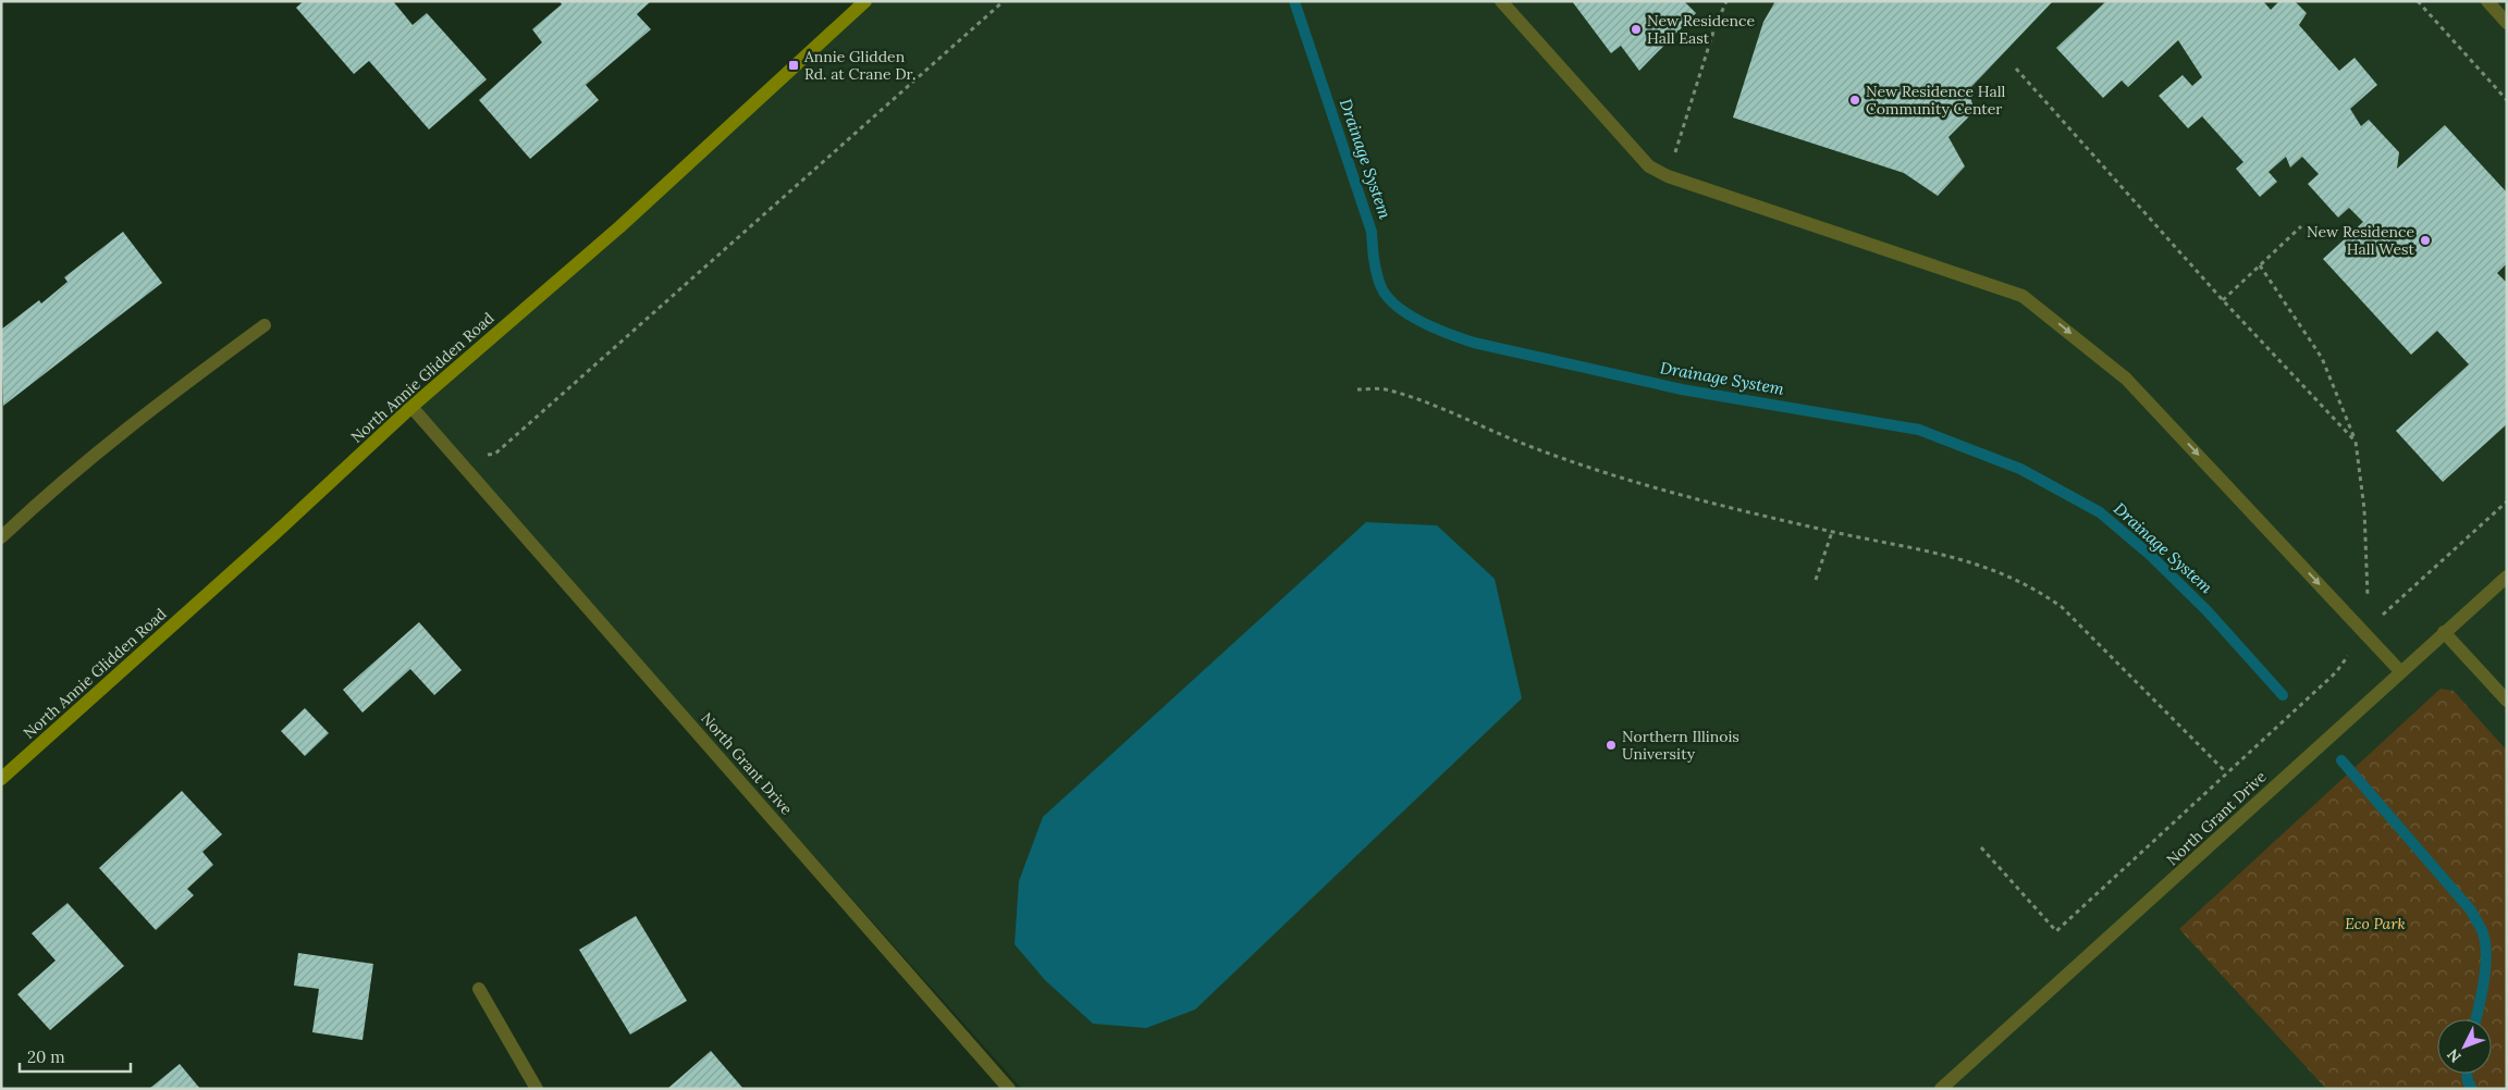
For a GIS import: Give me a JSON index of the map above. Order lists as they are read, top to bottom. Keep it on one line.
{"streets":{"main road":["North Annie Glidden Road"],"street":["North Grant Drive"]},"crossings":[["North Annie Glidden Road","North Grant Drive"]],"water":["Drainage System"],"parks":["Eco Park"],"places":{"other":["New Residence Hall East","New Residence Hall Community Center","New Residence Hall West","Northern Illinois University"],"transit":["Annie Glidden Rd. at Crane Dr."]},"scale_bar":"20 m","north":"bottom left"}
